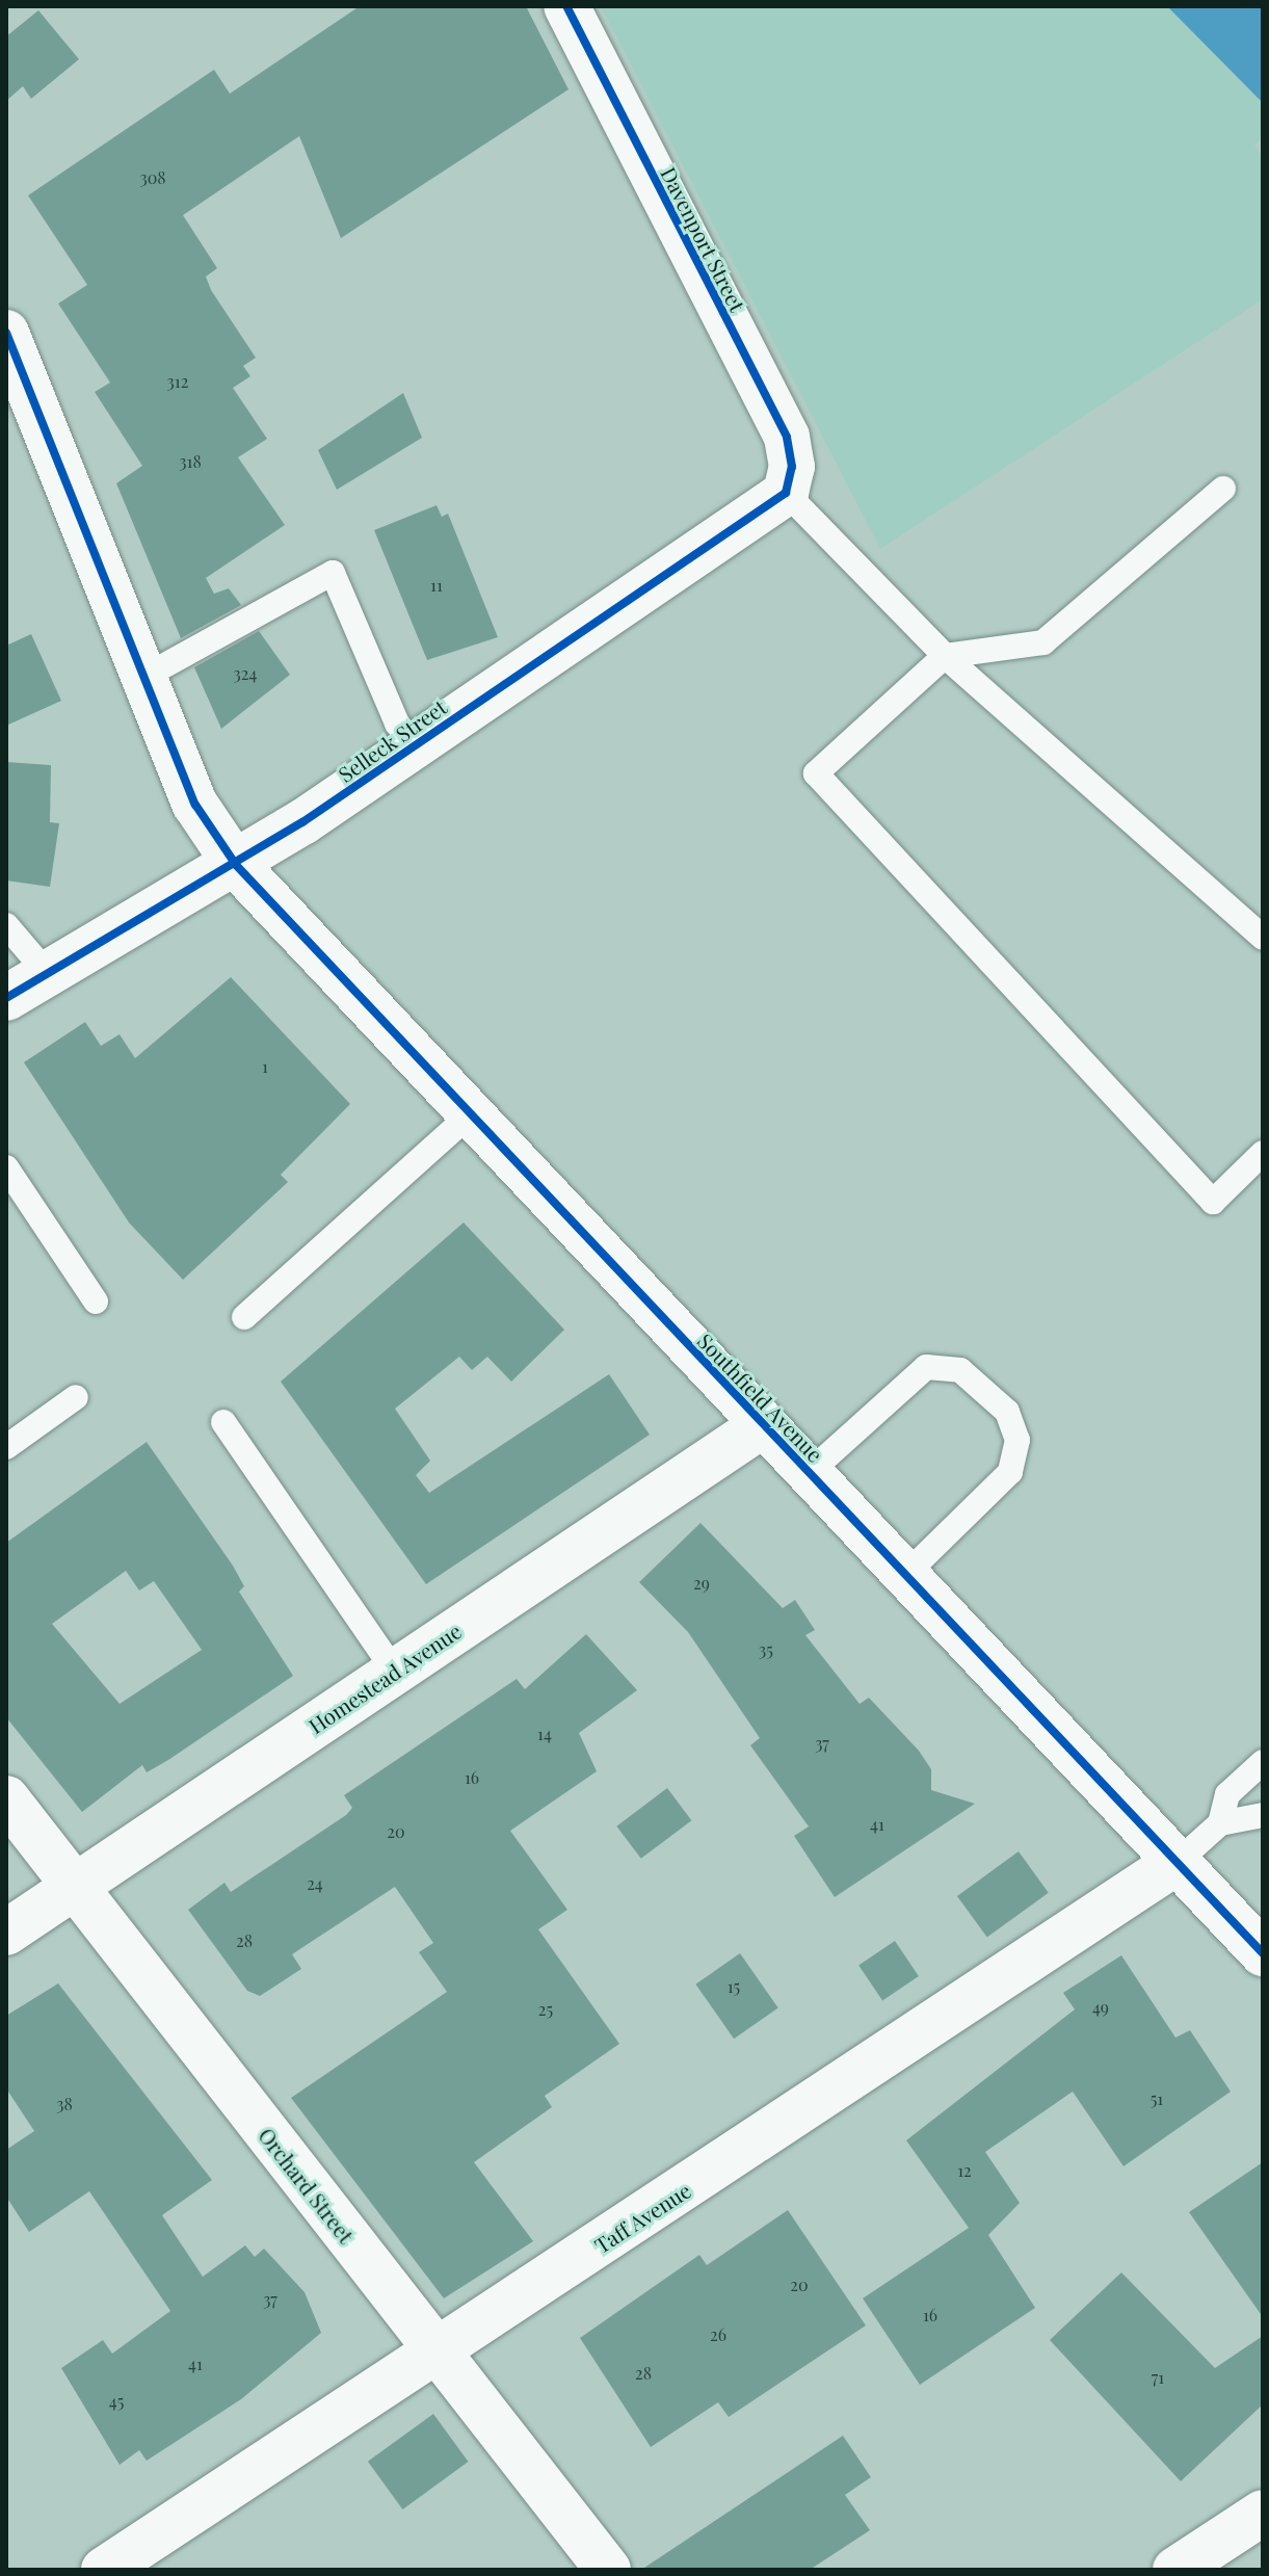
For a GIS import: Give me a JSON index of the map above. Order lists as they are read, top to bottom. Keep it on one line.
{"streets":{"street":["Davenport Street","Selleck Street","Southfield Avenue","Homestead Avenue","Orchard Street","Taff Avenue"]},"crossings":[["Davenport Street","Selleck Street"],["Selleck Street","Southfield Avenue"],["Southfield Avenue","Homestead Avenue"],["Southfield Avenue","Taff Avenue"],["Homestead Avenue","Orchard Street"],["Orchard Street","Taff Avenue"]],"house_numbers":["308","312","318","11","324","1","29","35","14","37","16","41","20","24","28","15","49","25","51","38","12","20","37","16","26","41","28","71","45"]}
